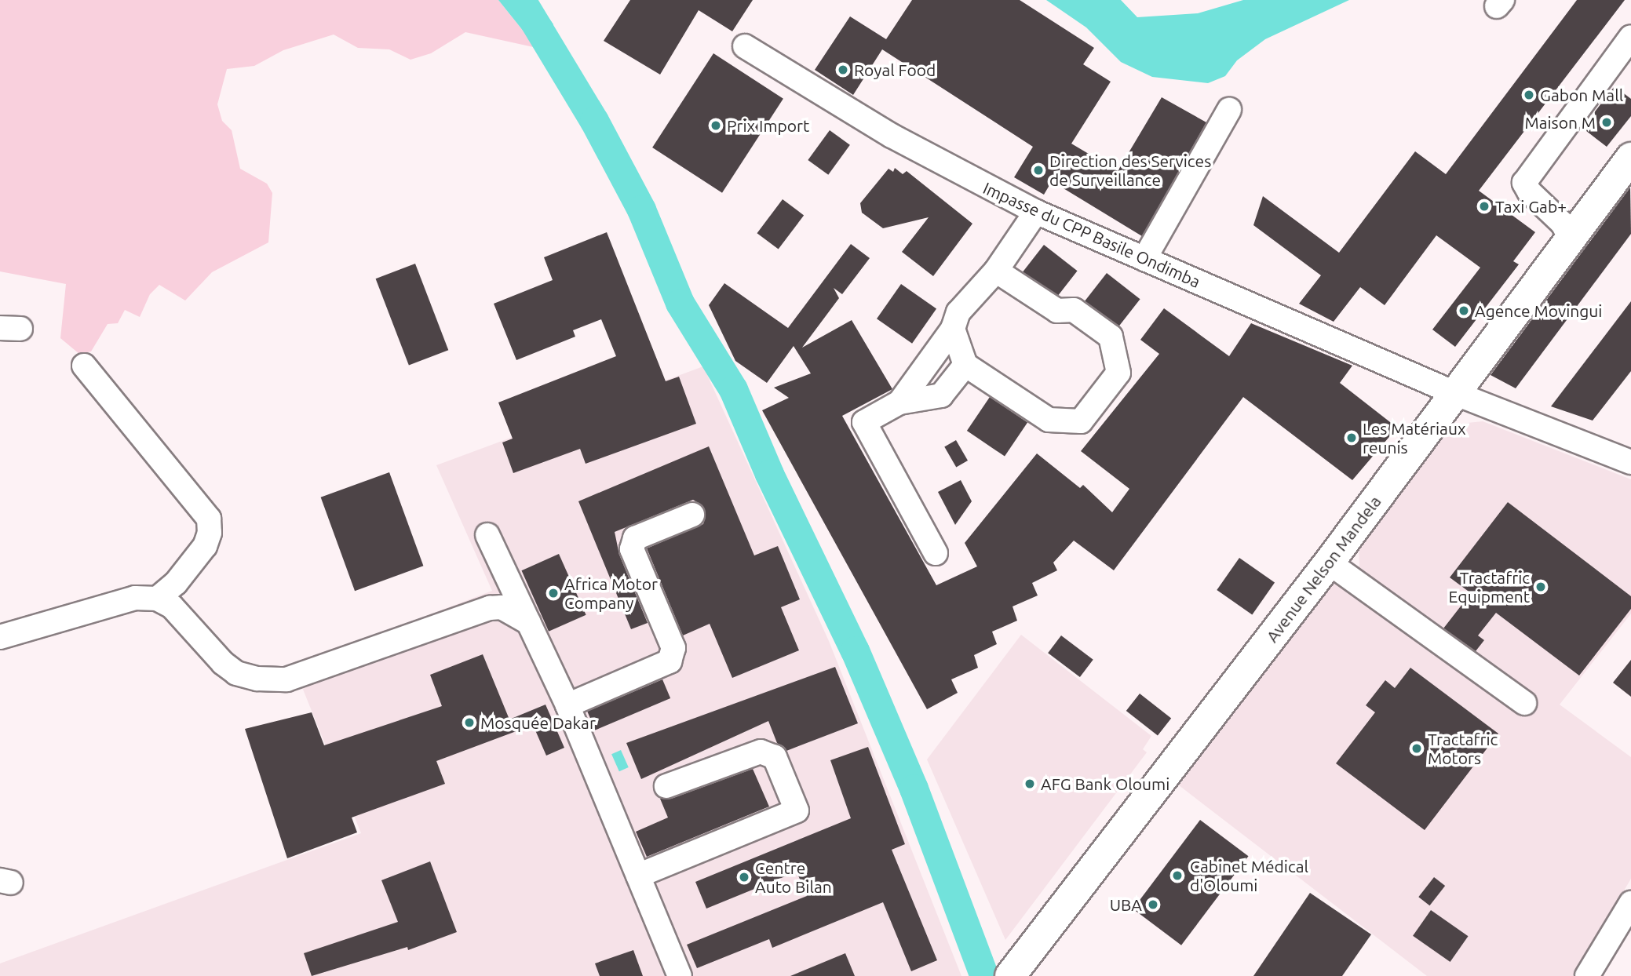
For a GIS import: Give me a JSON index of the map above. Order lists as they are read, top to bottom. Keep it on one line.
{"streets":{"main road":["Avenue Nelson Mandela"],"street":["Impasse du CPP Basile Ondimba"]},"crossings":[["Impasse du CPP Basile Ondimba","Avenue Nelson Mandela"]],"places":["Royal Food","Gabon Mall","Maison M","Prix Import","Direction des Services de Surveillance","Taxi Gab+","Agence Movingui","Les Matériaux reunis","Tractafric Equipment","Africa Motor Company","Mosquée Dakar","Tractafric Motors","AFG Bank Oloumi","Cabinet Médical d'Oloumi","Centre Auto Bilan","UBA"]}
